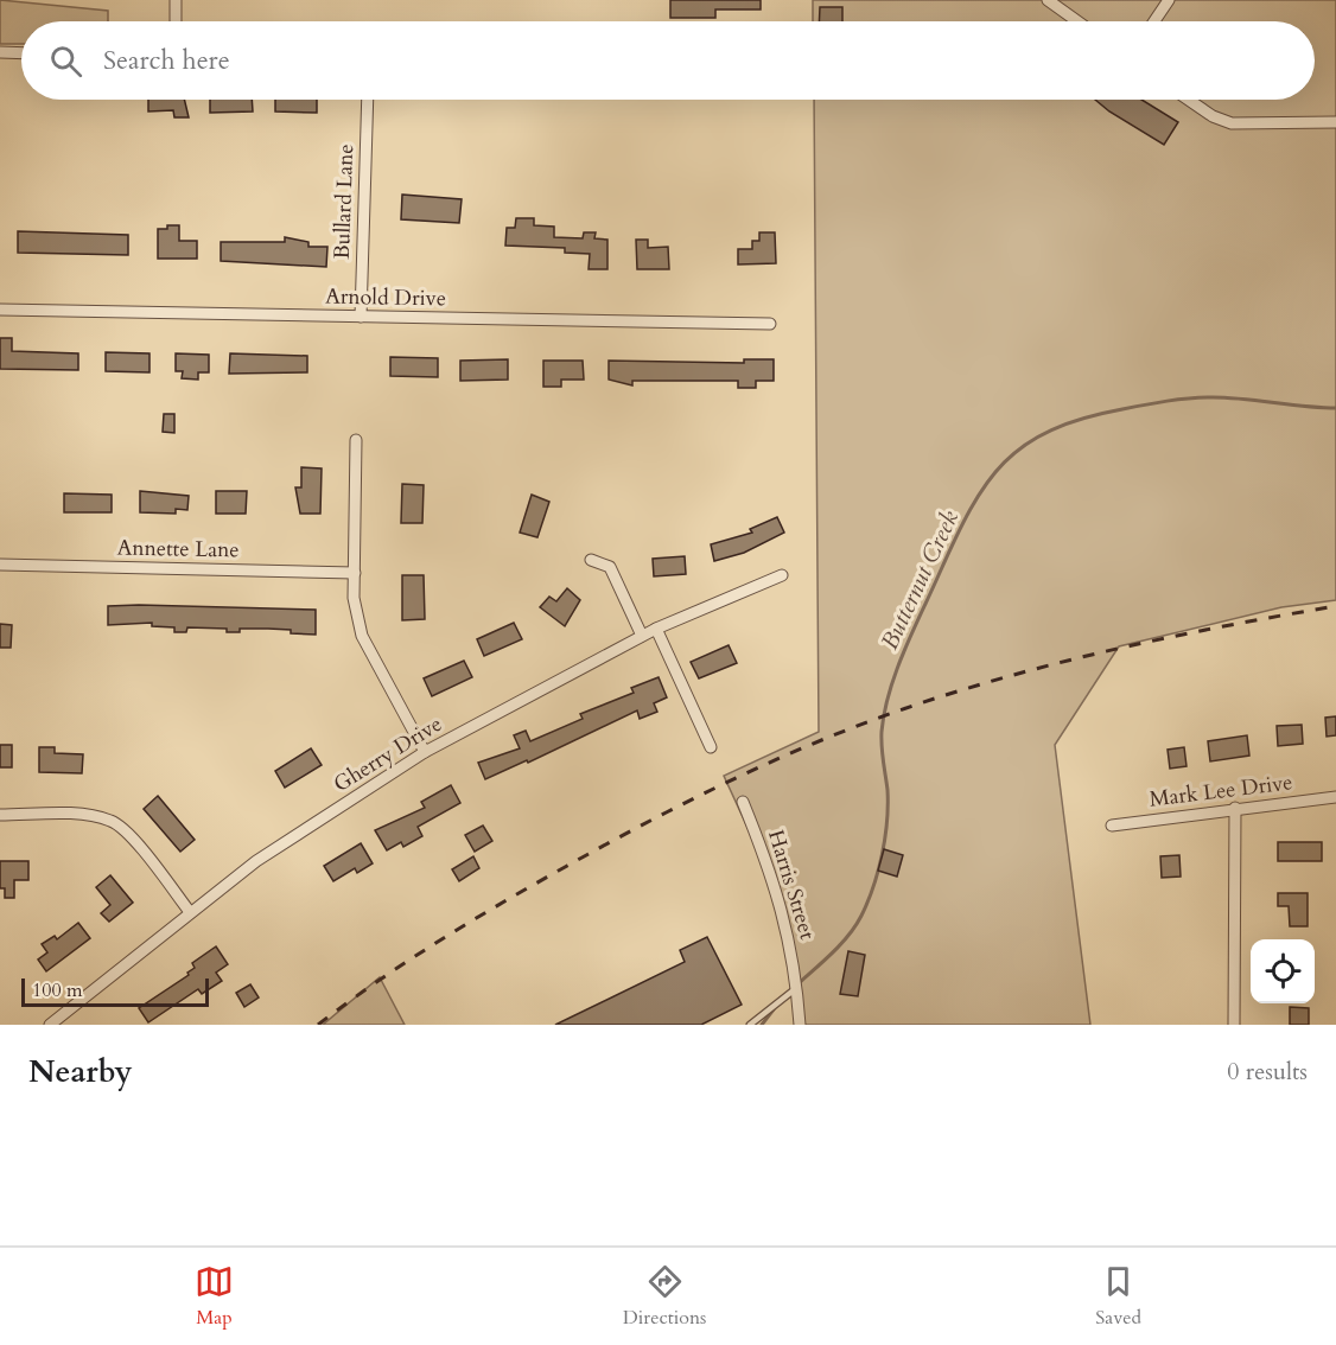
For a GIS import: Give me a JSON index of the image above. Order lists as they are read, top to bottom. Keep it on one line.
{"streets":{"street":["Bullard Lane","Arnold Drive","Annette Lane","Gherry Drive","Mark Lee Drive","Harris Street"]},"crossings":[["Bullard Lane","Arnold Drive"]],"water":["Butternut Creek"],"scale_bar":"100 m","page":{"search":"Search here","scale":"100 m","heading":["Nearby","0 results"],"nav":["Map","Directions","Saved"]}}
